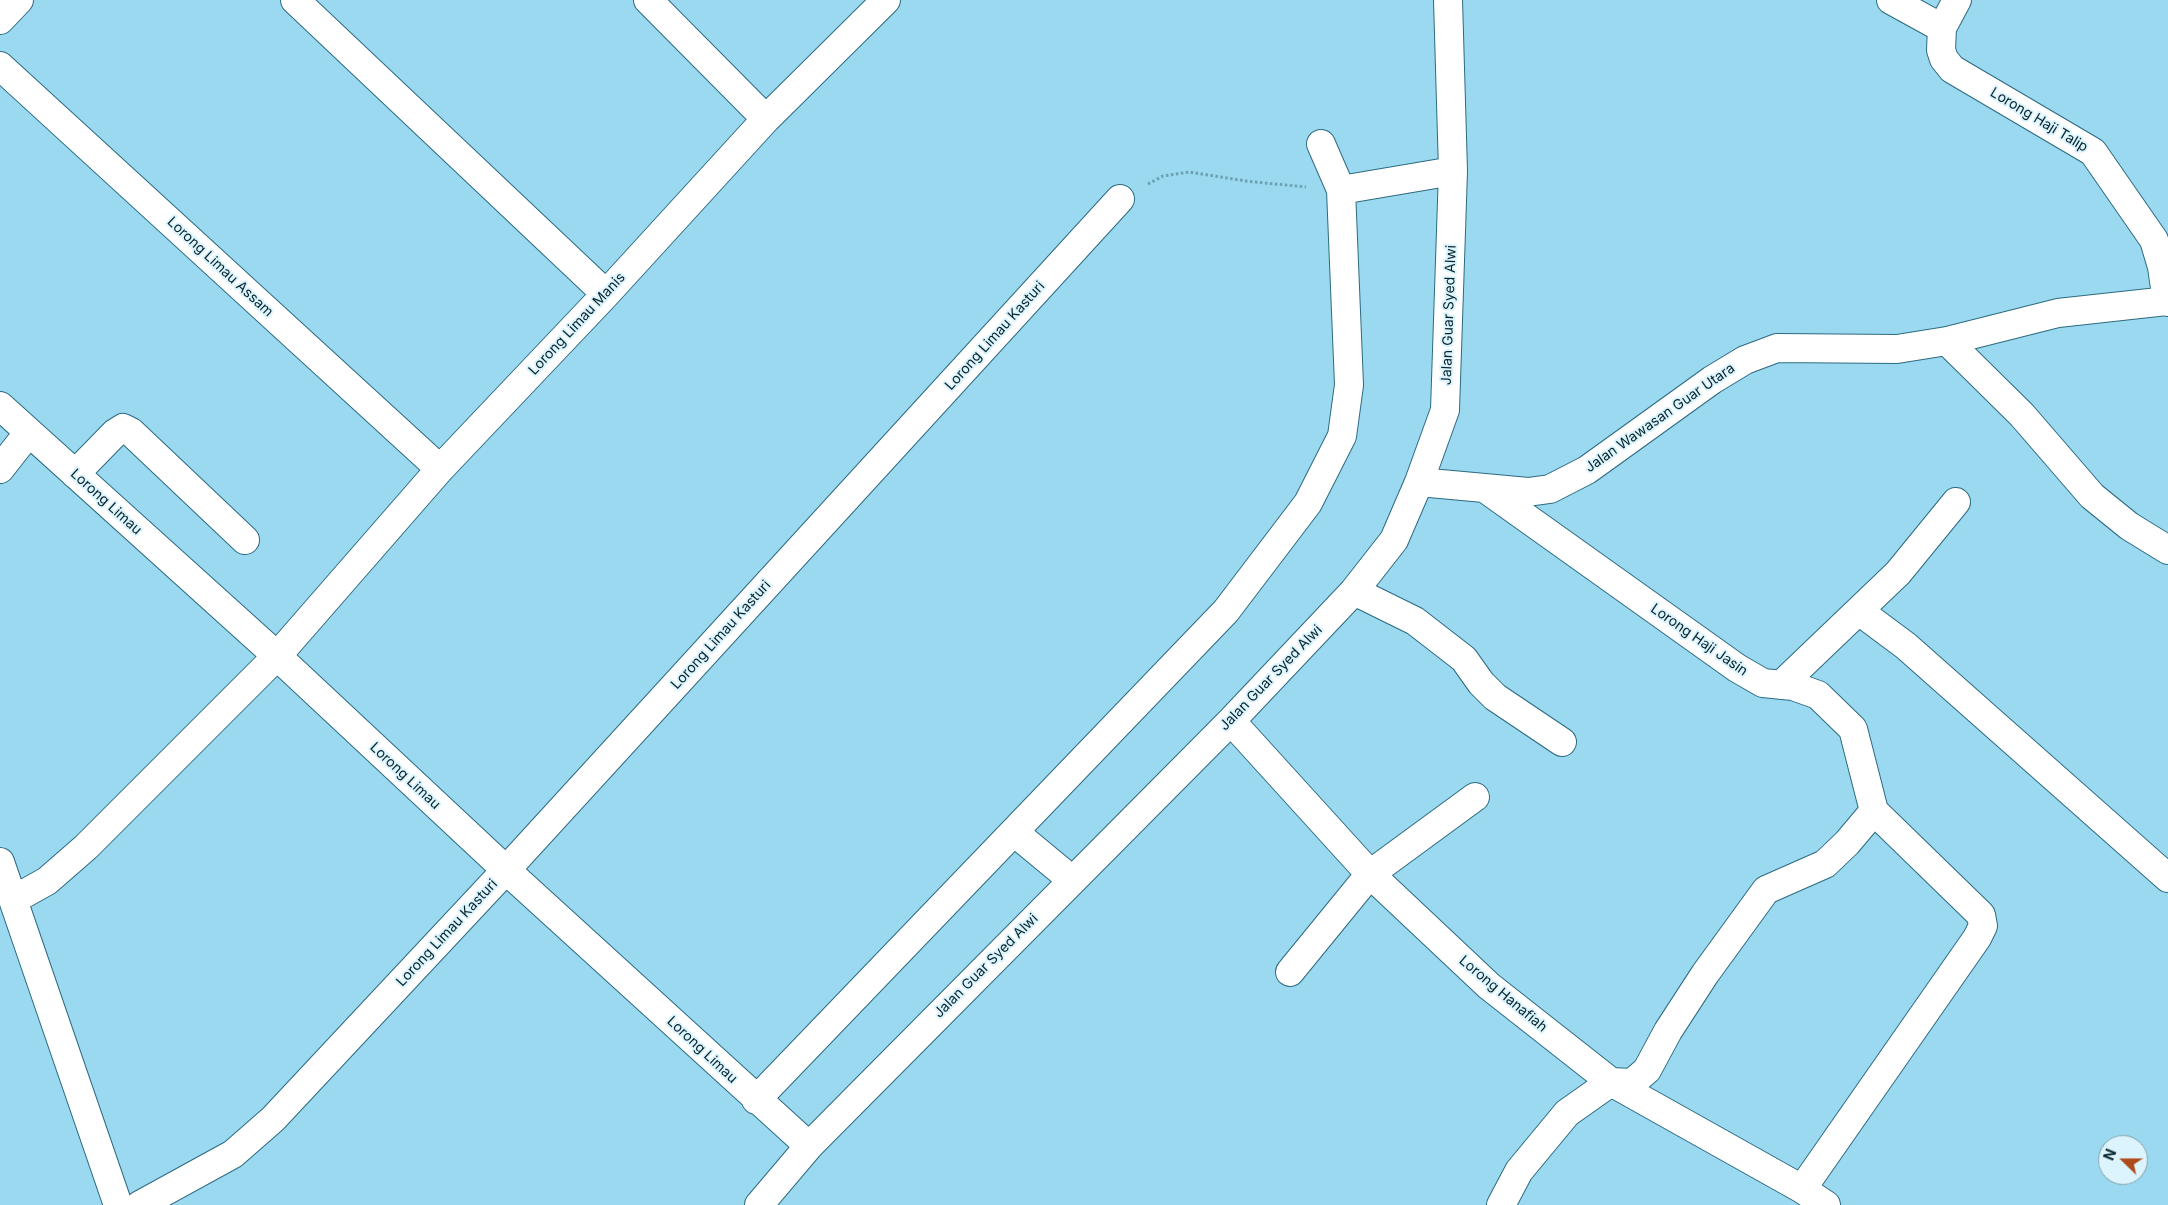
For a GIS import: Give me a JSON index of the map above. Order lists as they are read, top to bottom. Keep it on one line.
{"streets":{"street":["Lorong Haji Talip","Lorong Limau Assam","Jalan Guar Syed Alwi","Lorong Limau Manis","Lorong Limau Kasturi","Jalan Wawasan Guar Utara","Lorong Limau","Lorong Haji Jasin","Lorong Hanafiah"]},"crossings":[["Lorong Haji Talip","Jalan Wawasan Guar Utara"],["Lorong Limau Assam","Lorong Limau Manis"],["Jalan Guar Syed Alwi","Jalan Wawasan Guar Utara"],["Jalan Guar Syed Alwi","Lorong Limau"],["Jalan Guar Syed Alwi","Lorong Hanafiah"],["Lorong Limau Manis","Lorong Limau"],["Lorong Limau Kasturi","Lorong Limau"],["Jalan Wawasan Guar Utara","Lorong Haji Jasin"]],"north":"left"}
